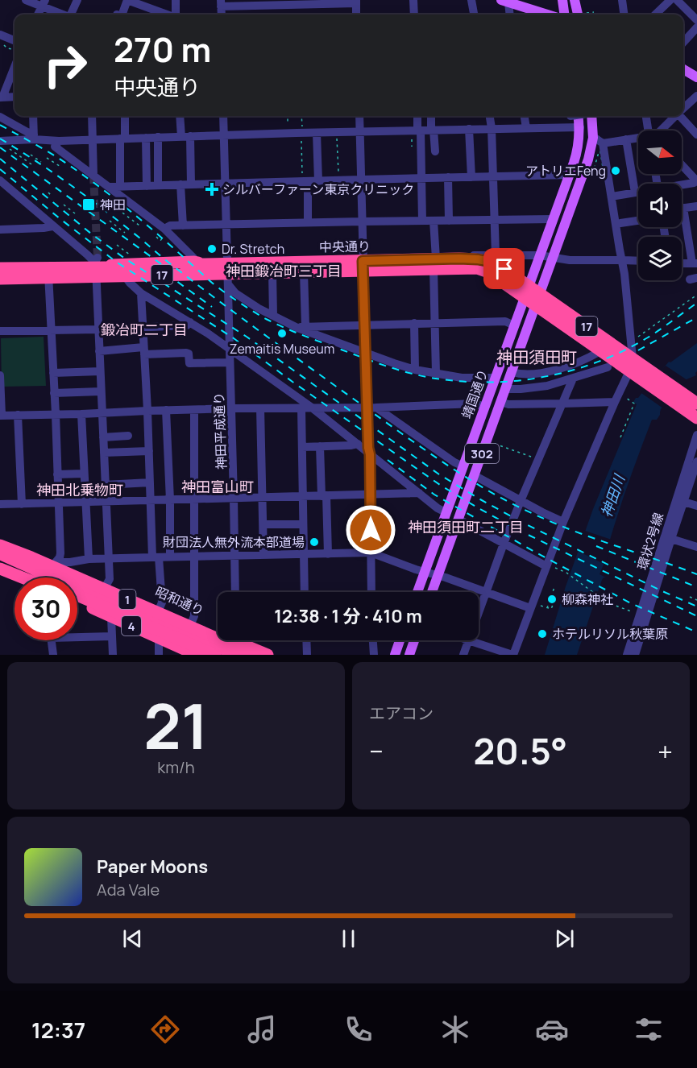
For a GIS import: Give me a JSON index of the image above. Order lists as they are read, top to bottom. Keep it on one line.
{"streets":{"highway":["中央通り","17","1","昭和通り","4"],"main road":["靖国通り","302"],"street":["神田平成通り","環状2号線"]},"crossings":[["中央通り","17"],["中央通り","靖国通り"],["中央通り","神田平成通り"]],"districts":["神田鍛冶町三丁目","鍛冶町二丁目","神田須田町","神田富山町","神田北乗物町","神田須田町二丁目"],"water":["神田川"],"places":{"other":["アトリエFeng","Dr. Stretch","Zemaitis Museum","財団法人無外流本部道場","柳森神社","ホテルリソル秋葉原"],"health":["シルバーファーン東京クリニック"],"transit":["神田"]},"north":"right","page":{"turn":["270 m","中央通り"],"limit":"30","trip":"12:38 · 1 分 · 410 m","tile":[["21","km/h"],"エアコン"],"heat":["−","20.5°","+"],"song":["Paper Moons","Ada Vale"],"tabs":"12:37"}}
